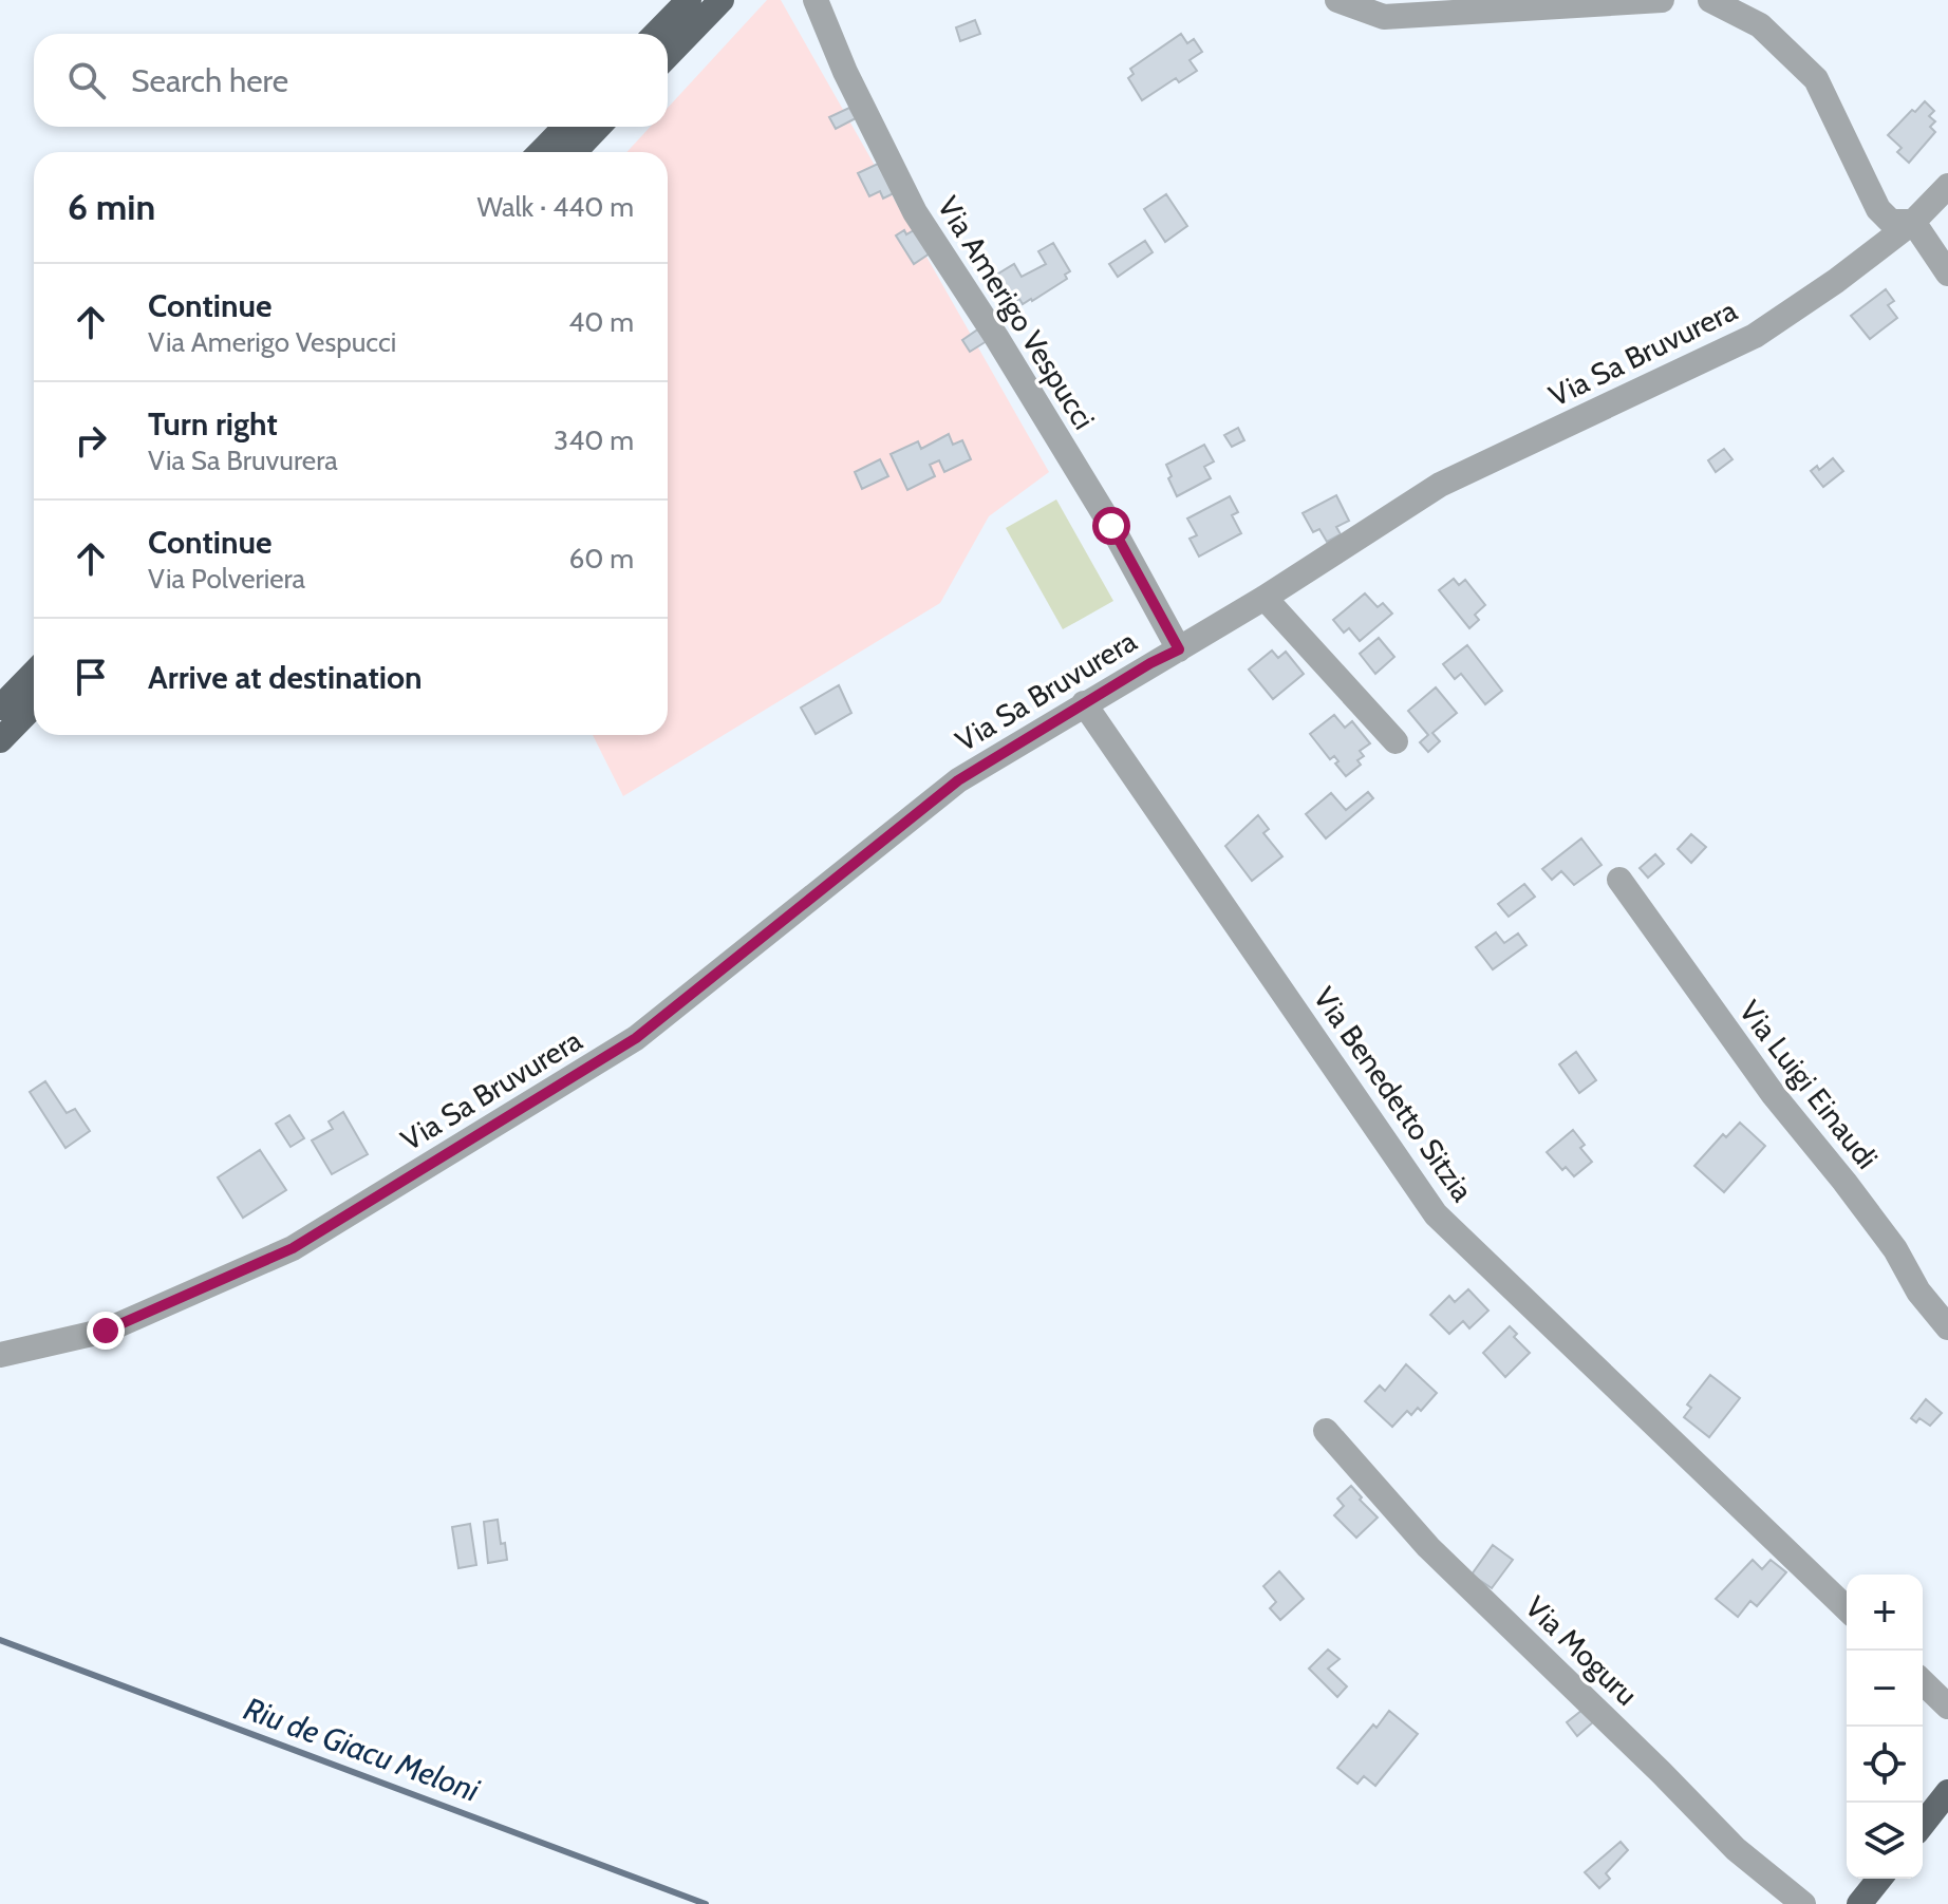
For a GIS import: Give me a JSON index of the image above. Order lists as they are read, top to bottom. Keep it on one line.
{"streets":{"street":["Via Amerigo Vespucci","Via Sa Bruvurera","Via Luigi Einaudi","Via Benedetto Sitzia","Via Moguru"]},"crossings":[["Via Amerigo Vespucci","Via Sa Bruvurera"],["Via Sa Bruvurera","Via Benedetto Sitzia"]],"water":["Riu de Giacu Meloni"],"page":{"search":"Search here","heading":["6 min","Walk · 440 m"],"list":[["Continue","Via Amerigo Vespucci","40 m"],["Turn right","Via Sa Bruvurera","340 m"],["Continue","Via Polveriera","60 m"],"Arrive at destination"],"map_buttons":["+","−"]}}
